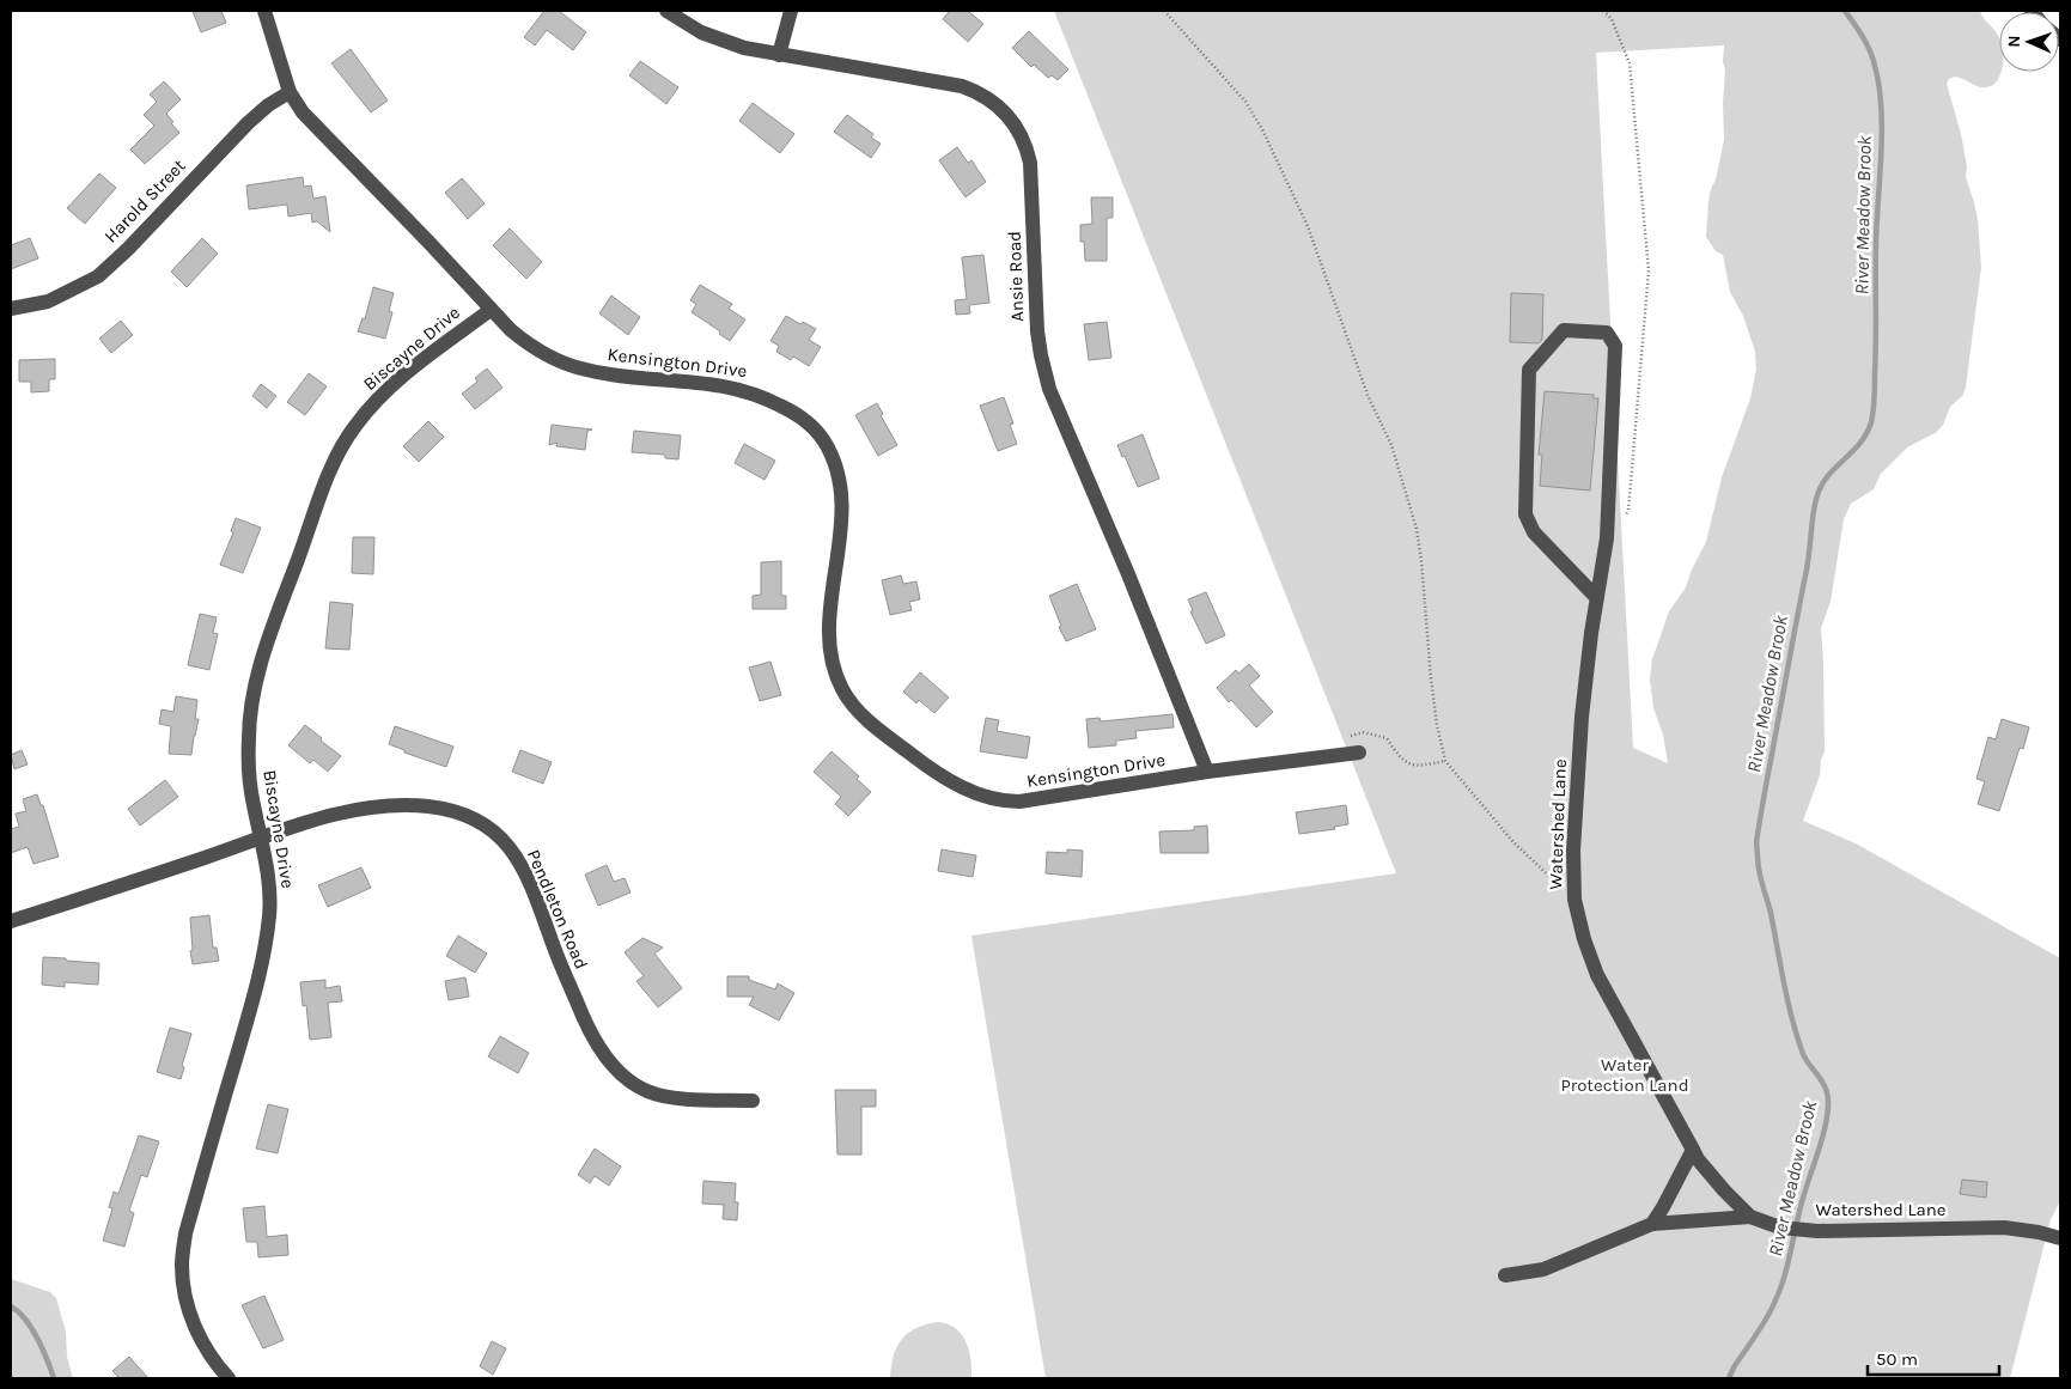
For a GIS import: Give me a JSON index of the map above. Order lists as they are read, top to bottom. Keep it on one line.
{"streets":{"street":["Harold Street","Ansie Road","Biscayne Drive","Kensington Drive","Watershed Lane","Pendleton Road"]},"crossings":[["Harold Street","Kensington Drive"],["Ansie Road","Kensington Drive"],["Biscayne Drive","Kensington Drive"],["Biscayne Drive","Pendleton Road"]],"water":["River Meadow Brook"],"parks":["Water Protection Land"],"scale_bar":"50 m","north":"left"}
